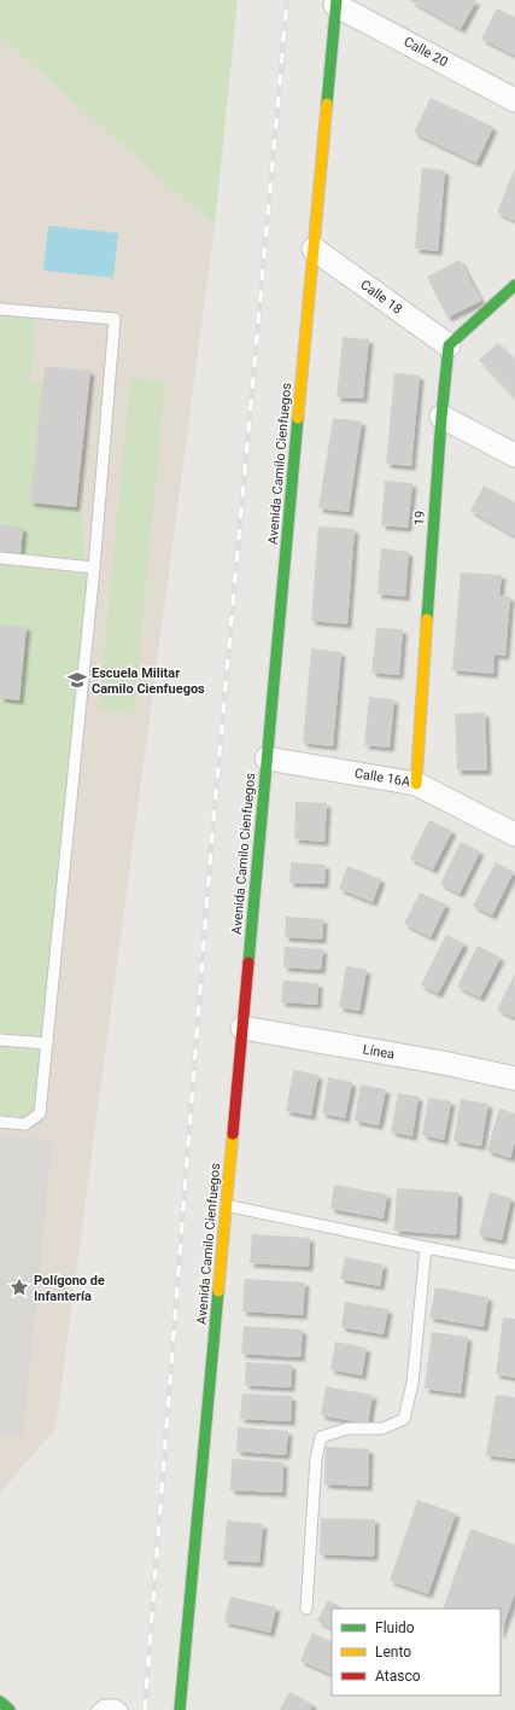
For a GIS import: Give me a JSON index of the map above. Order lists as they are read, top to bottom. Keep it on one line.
{"streets":{"street":["Calle 20","Calle 18","Avenida Camilo Cienfuegos","19","Calle 16A","Línea"]},"crossings":[["Calle 20","Avenida Camilo Cienfuegos"],["Calle 18","Avenida Camilo Cienfuegos"],["Calle 18","19"],["Avenida Camilo Cienfuegos","Calle 16A"],["Avenida Camilo Cienfuegos","Línea"],["19","Calle 16A"]],"places":{"school or university":["Escuela Militar Camilo Cienfuegos"],"place":["Polígono de Infantería"]},"legend":["Fluido","Lento","Atasco"]}
